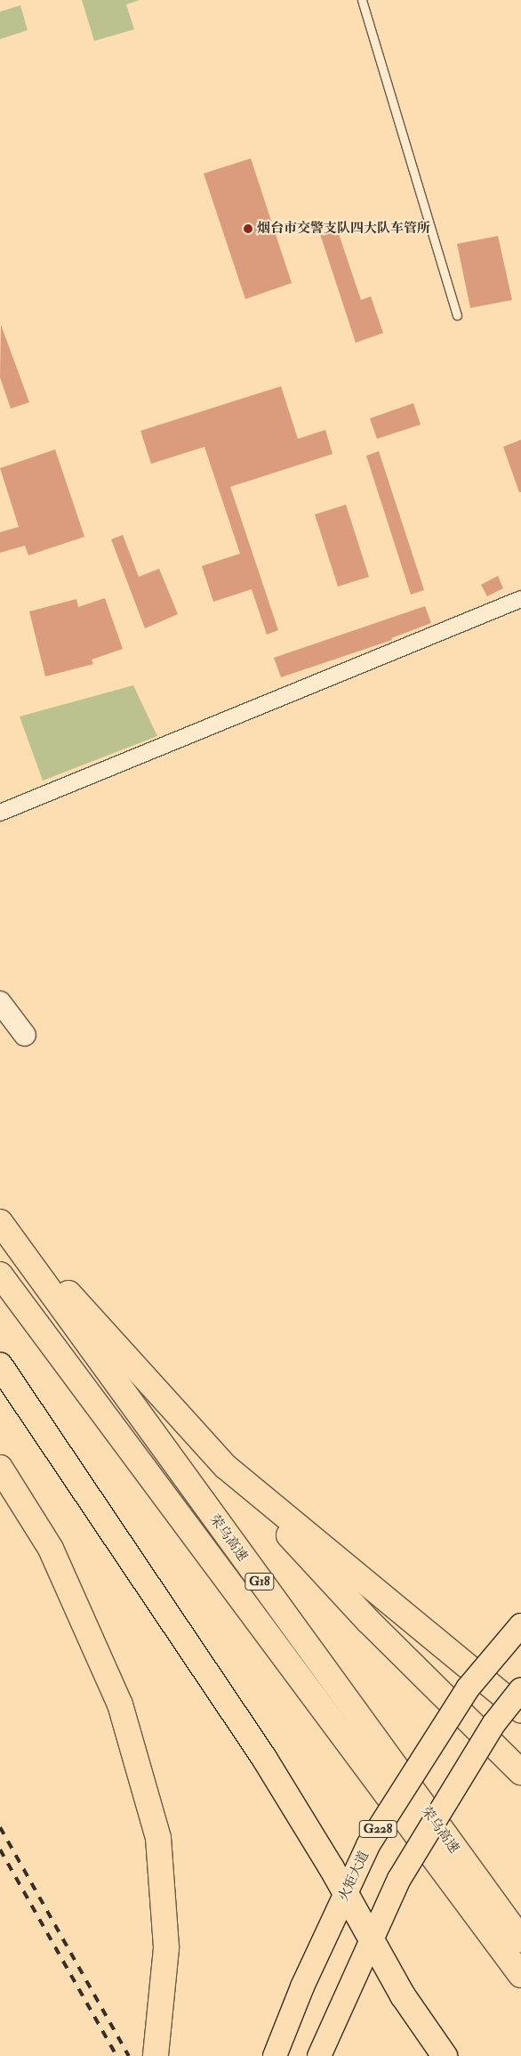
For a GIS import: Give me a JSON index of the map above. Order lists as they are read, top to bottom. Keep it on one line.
{"streets":{"highway":["荣乌高速","G18"],"main road":["G228","火矩大道"]},"places":["烟台市交警支队四大队车管所"]}
